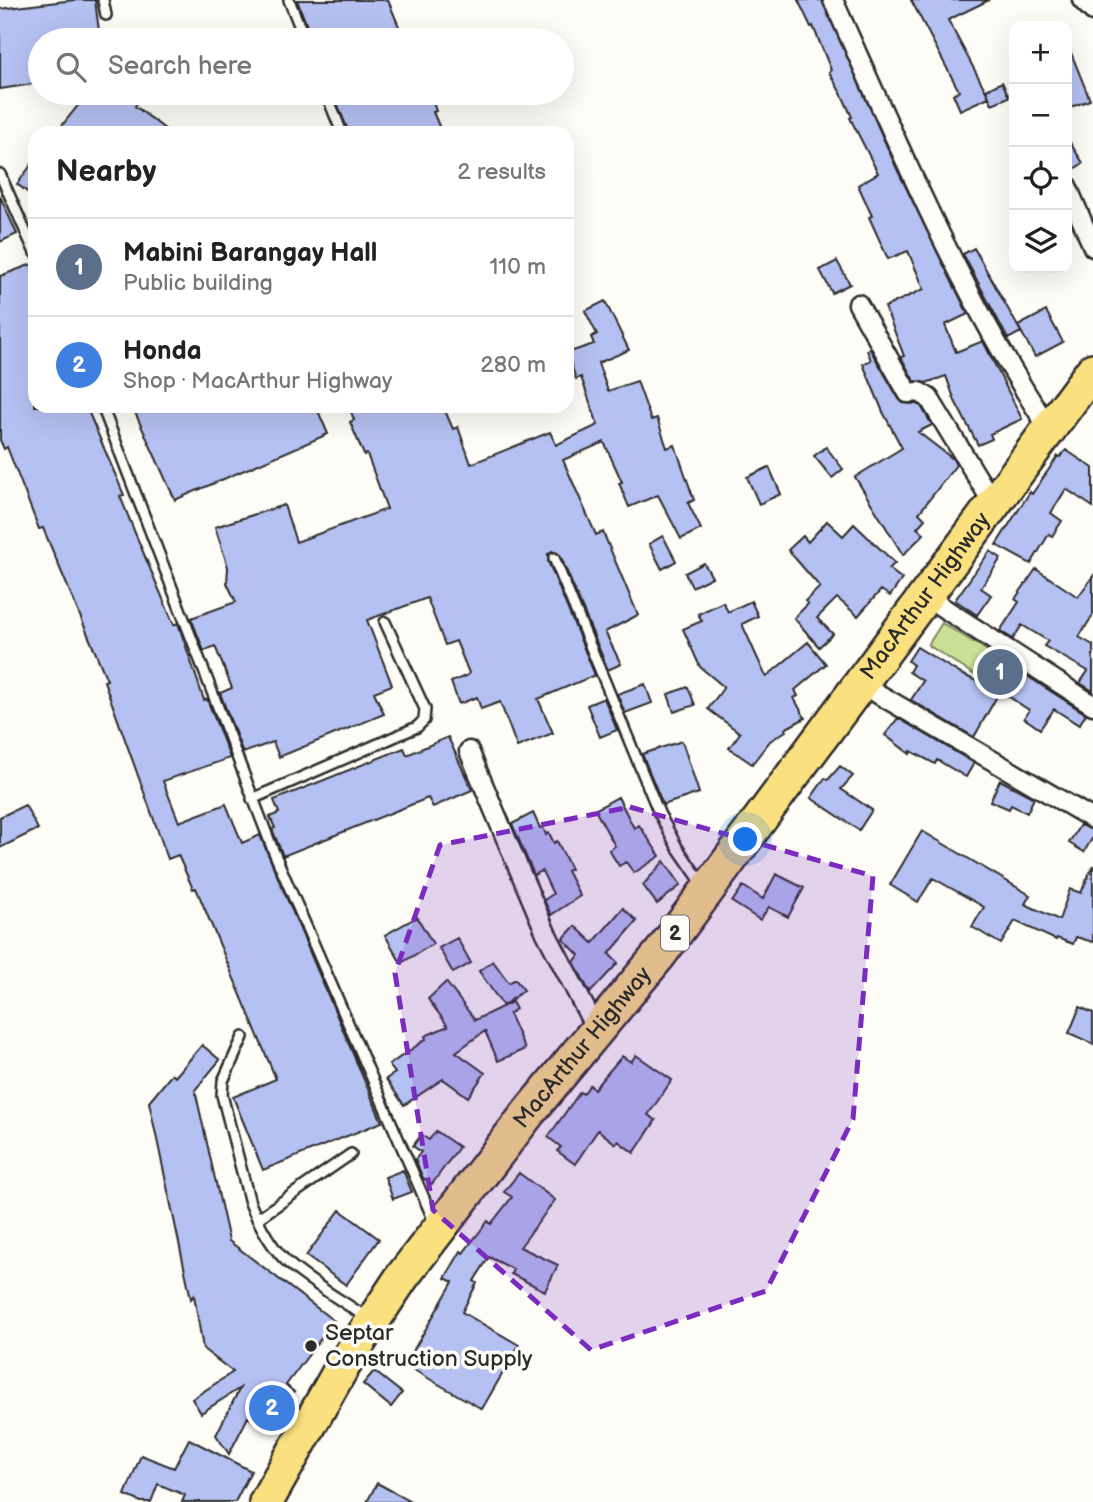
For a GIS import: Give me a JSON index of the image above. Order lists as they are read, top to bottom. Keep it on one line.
{"streets":{"highway":["MacArthur Highway","2"]},"places":["Septar Construction Supply"],"page":{"map_buttons":["+","−"],"search":"Search here","heading":["Nearby","2 results"],"list":[{"mark":"1","name":"Mabini Barangay Hall","note":"Public building","value":"110 m"},{"mark":"2","name":"Honda","note":"Shop · MacArthur Highway","value":"280 m"}],"pins":["1","2"]}}
